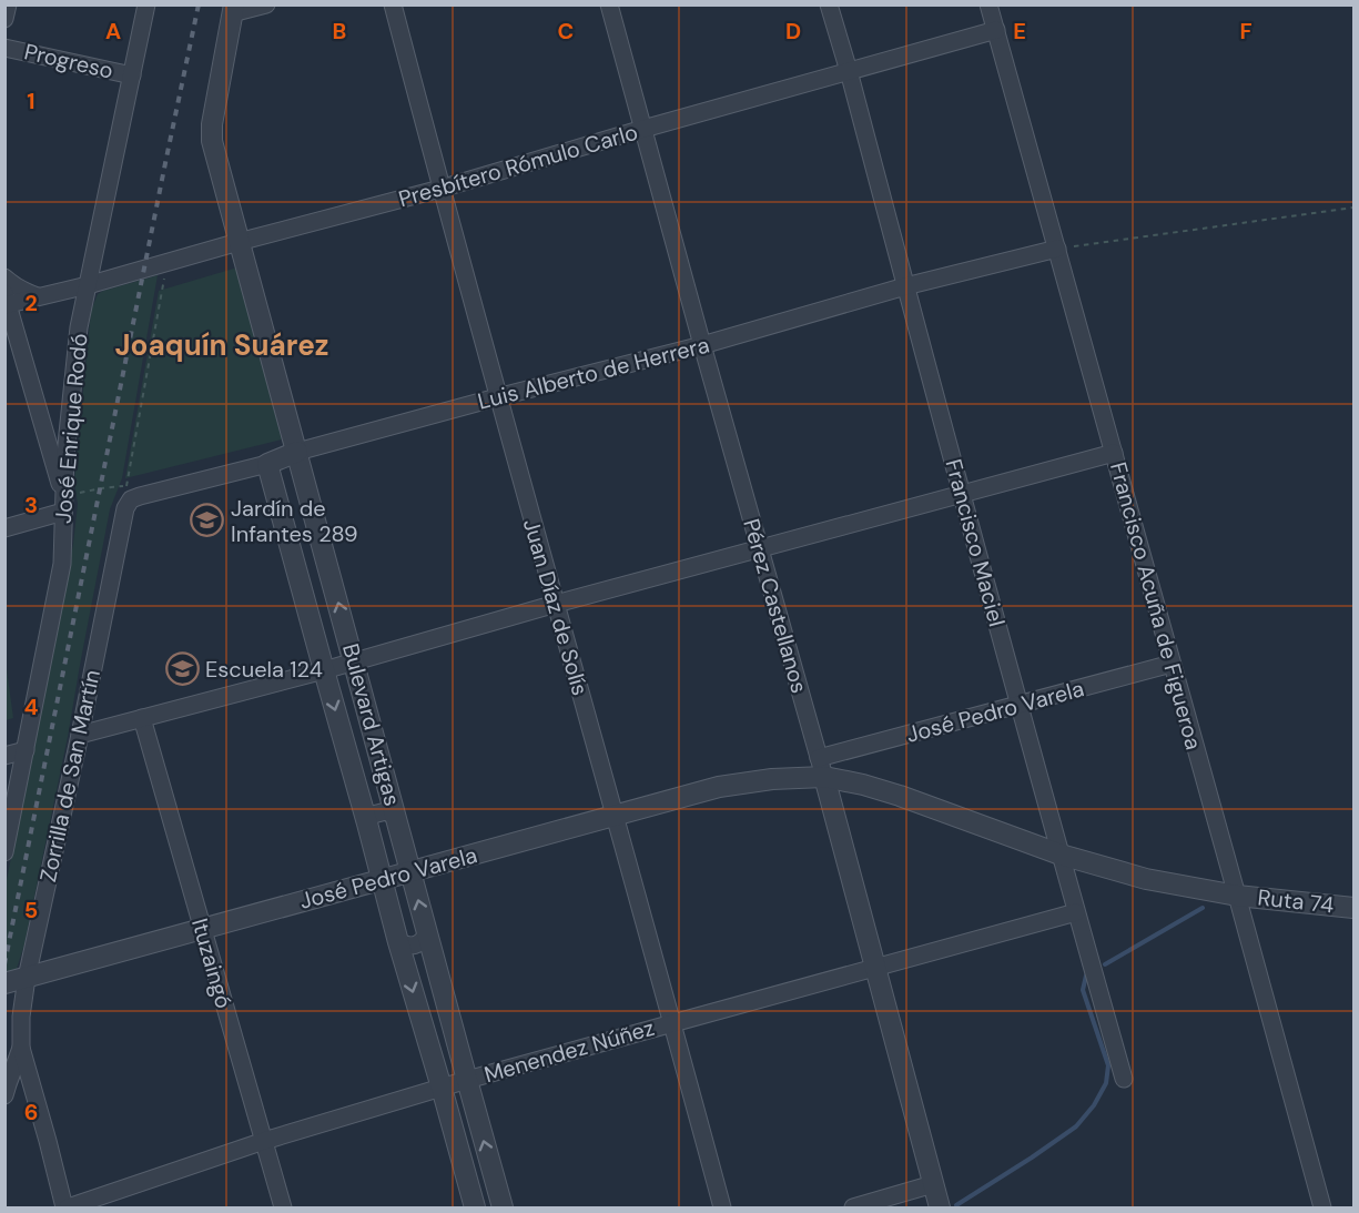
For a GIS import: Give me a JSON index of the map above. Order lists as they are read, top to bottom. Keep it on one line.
{"streets":{"street":["Progreso","Presbítero Rómulo Carlo","Luis Alberto de Herrera","José Enrique Rodó","Francisco Maciel","Pérez Castellanos","Francisco Acuña de Figueroa","Juan Díaz de Solís","José Pedro Varela","Bulevard Artigas","Zorrilla de San Martín","Ruta 74","Ituzaingó","Menendez Núñez"]},"crossings":[["Progreso","José Enrique Rodó"],["Presbítero Rómulo Carlo","José Enrique Rodó"],["Presbítero Rómulo Carlo","Francisco Maciel"],["Presbítero Rómulo Carlo","Pérez Castellanos"],["Presbítero Rómulo Carlo","Francisco Acuña de Figueroa"],["Presbítero Rómulo Carlo","Juan Díaz de Solís"],["Presbítero Rómulo Carlo","Bulevard Artigas"],["Luis Alberto de Herrera","Francisco Maciel"],["Luis Alberto de Herrera","Pérez Castellanos"],["Luis Alberto de Herrera","Francisco Acuña de Figueroa"],["Luis Alberto de Herrera","Juan Díaz de Solís"],["Luis Alberto de Herrera","Bulevard Artigas"],["Luis Alberto de Herrera","Zorrilla de San Martín"],["Francisco Maciel","José Pedro Varela"],["Francisco Maciel","Ruta 74"],["Francisco Maciel","Menendez Núñez"],["Pérez Castellanos","José Pedro Varela"],["Pérez Castellanos","Menendez Núñez"],["Francisco Acuña de Figueroa","José Pedro Varela"],["Francisco Acuña de Figueroa","Ruta 74"],["Juan Díaz de Solís","José Pedro Varela"],["Juan Díaz de Solís","Menendez Núñez"],["José Pedro Varela","Bulevard Artigas"],["José Pedro Varela","Zorrilla de San Martín"],["José Pedro Varela","Ruta 74"],["José Pedro Varela","Ituzaingó"],["Bulevard Artigas","Menendez Núñez"],["Zorrilla de San Martín","Menendez Núñez"],["Ituzaingó","Menendez Núñez"]],"districts":["Joaquín Suárez"],"places":{"school or university":["Jardín de Infantes 289","Escuela 124"]},"grid":{"columns":["A","B","C","D","E","F"],"rows":["1","2","3","4","5","6"]}}
